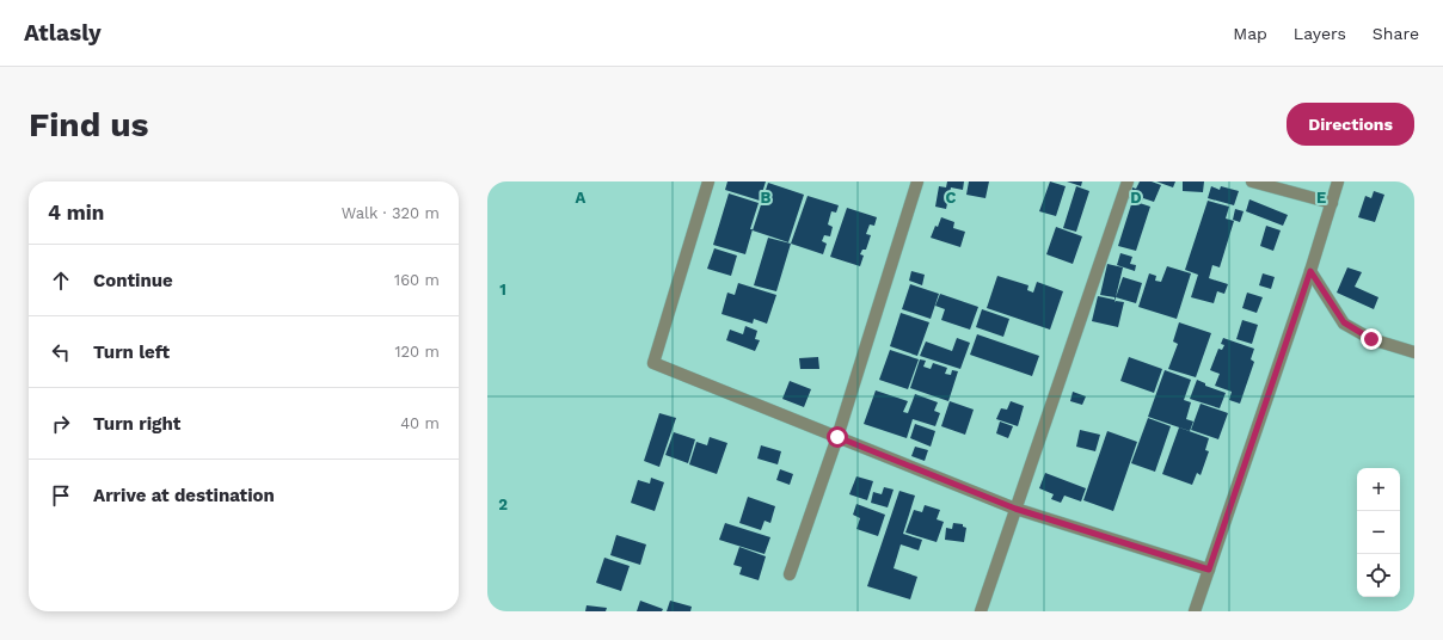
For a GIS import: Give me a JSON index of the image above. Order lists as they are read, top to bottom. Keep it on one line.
{"page":{"header":"Atlasly","nav":["Map","Layers","Share"],"buttons":"Directions","title":"Find us","heading":["4 min","Walk · 320 m"],"list":[["Continue","160 m"],["Turn left","120 m"],["Turn right","40 m"],"Arrive at destination"],"map_buttons":["+","−"]},"grid":{"columns":["A","B","C","D","E"],"rows":["1","2"]}}
